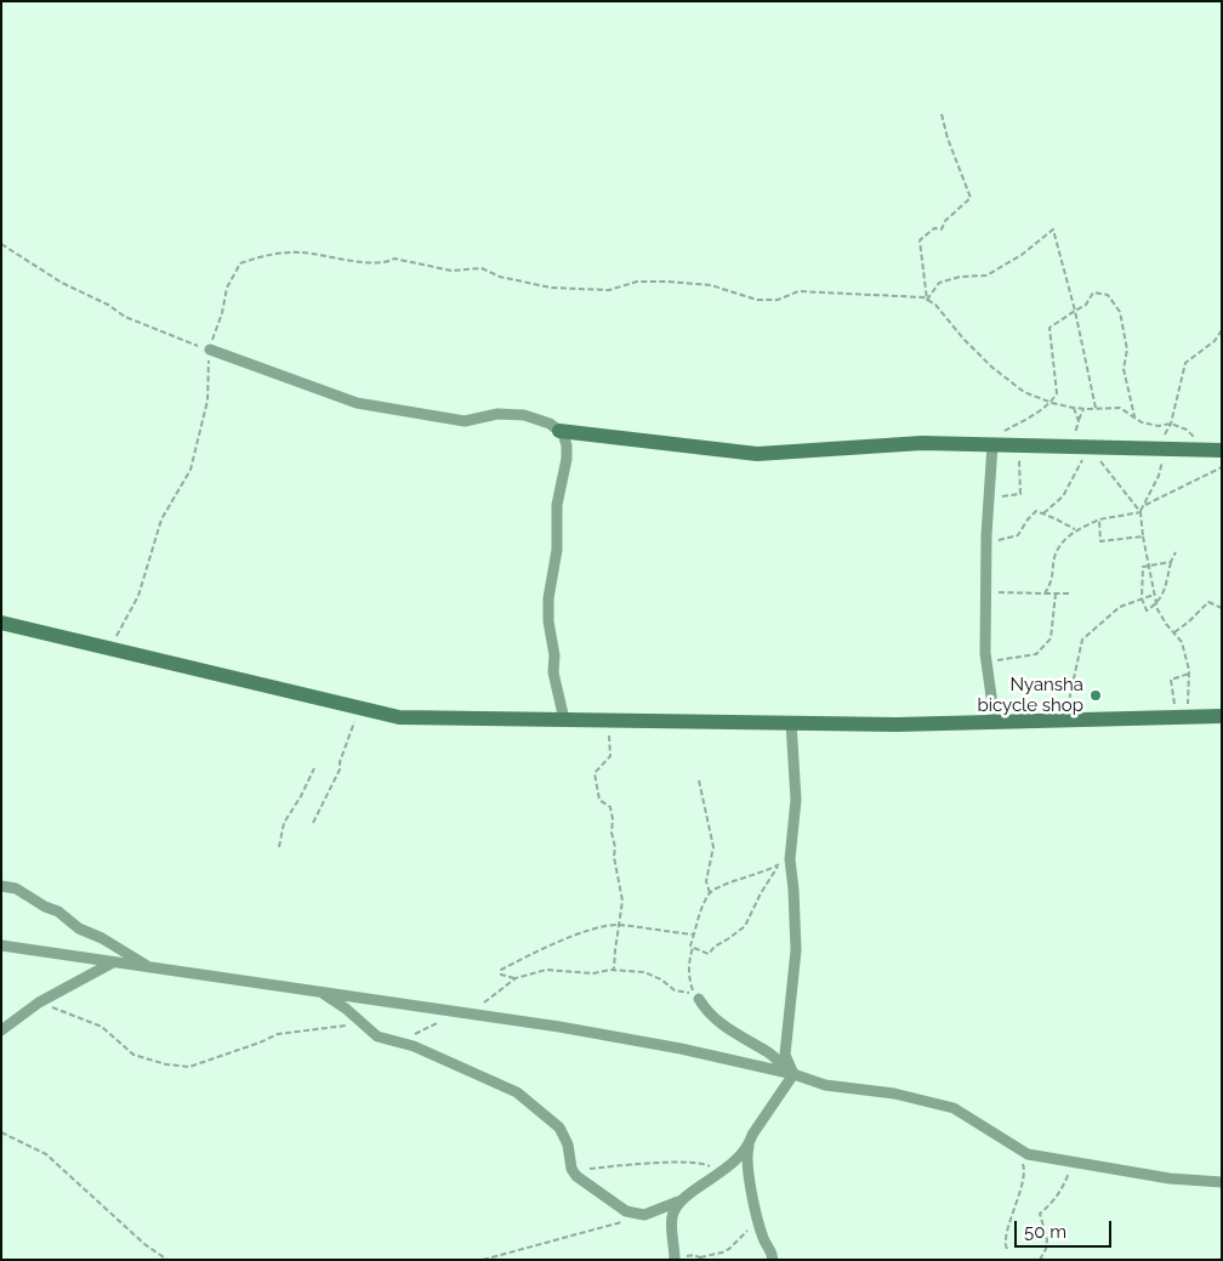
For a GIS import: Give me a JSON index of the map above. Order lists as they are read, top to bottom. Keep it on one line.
{"places":["Nyansha bicycle shop"],"scale_bar":"50 m"}
